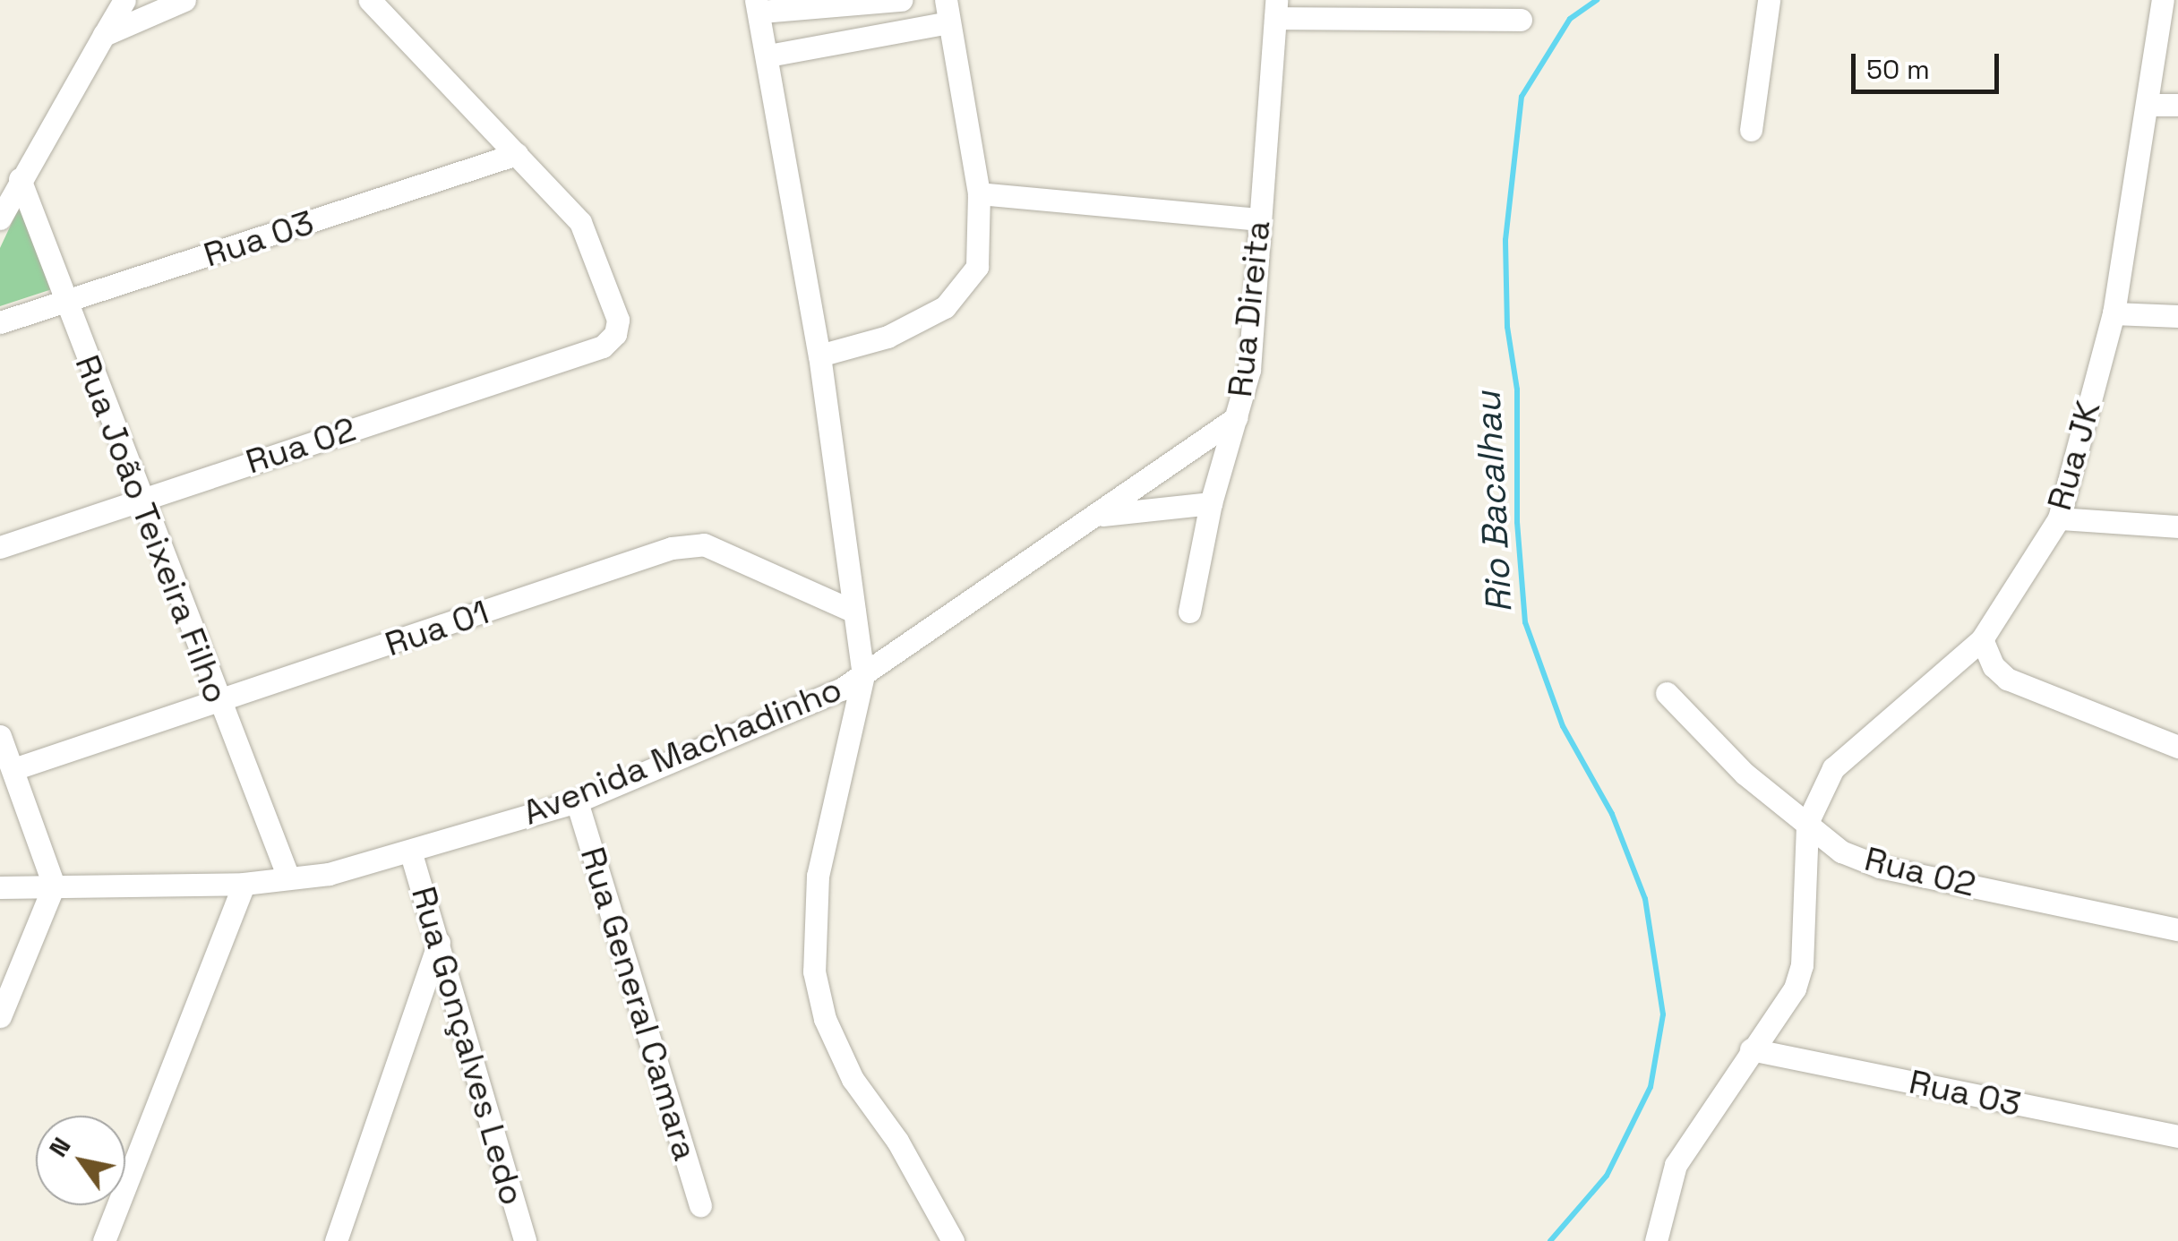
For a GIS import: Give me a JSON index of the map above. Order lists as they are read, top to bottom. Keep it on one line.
{"streets":{"street":["Rua 03","Rua Direita","Rua 02","Rua JK","Rua João Teixeira Filho","Rua 01","Avenida Machadinho","Rua General Camara","Rua Gonçalves Ledo"]},"crossings":[["Rua 03","Rua 02"],["Rua 03","Rua João Teixeira Filho"],["Rua Direita","Avenida Machadinho"],["Rua 02","Rua JK"],["Rua 02","Rua João Teixeira Filho"],["Rua João Teixeira Filho","Rua 01"],["Rua João Teixeira Filho","Avenida Machadinho"],["Avenida Machadinho","Rua General Camara"],["Avenida Machadinho","Rua Gonçalves Ledo"]],"water":["Rio Bacalhau"],"scale_bar":"50 m","north":"top left"}
